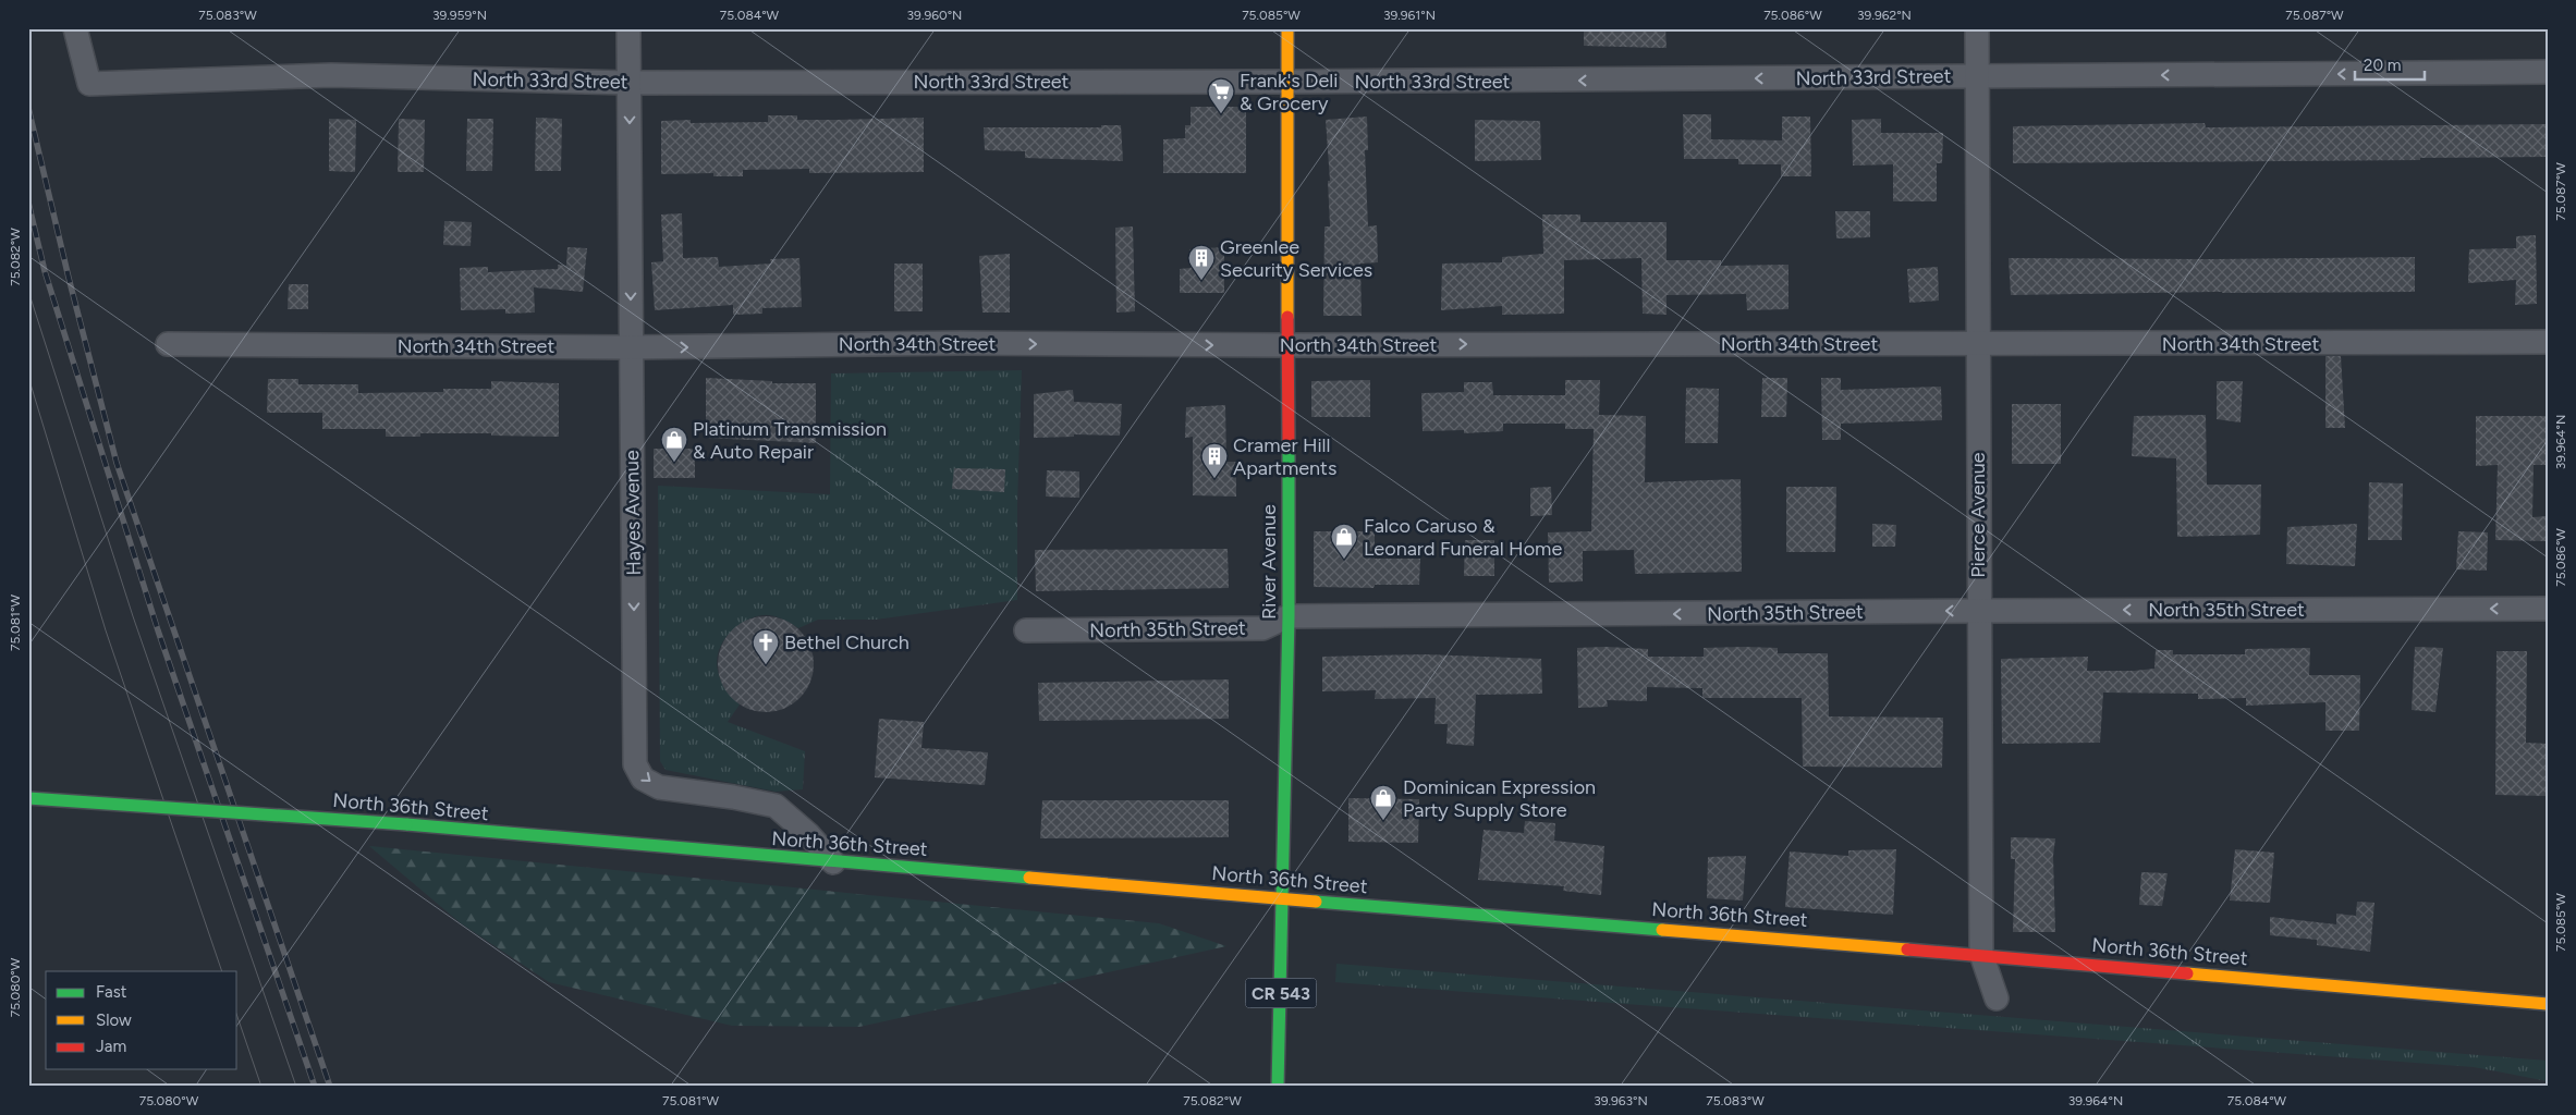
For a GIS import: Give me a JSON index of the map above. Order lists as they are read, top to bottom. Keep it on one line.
{"streets":{"street":["North 33rd Street","North 34th Street","Hayes Avenue","Pierce Avenue","River Avenue","North 35th Street","North 36th Street","CR 543"]},"crossings":[["North 33rd Street","Hayes Avenue"],["North 33rd Street","Pierce Avenue"],["North 33rd Street","River Avenue"],["North 34th Street","Hayes Avenue"],["North 34th Street","Pierce Avenue"],["North 34th Street","River Avenue"],["Hayes Avenue","North 36th Street"],["Pierce Avenue","North 35th Street"],["Pierce Avenue","North 36th Street"],["River Avenue","North 35th Street"],["River Avenue","North 36th Street"],["River Avenue","CR 543"],["North 36th Street","CR 543"]],"one_way":["North 33rd Street","North 34th Street","Hayes Avenue","North 35th Street"],"places":{"supermarket":["Frank's Deli & Grocery"],"building":["Greenlee Security Services","Cramer Hill Apartments"],"shop":["Platinum Transmission & Auto Repair","Falco Caruso & Leonard Funeral Home","Dominican Expression Party Supply Store"],"church":["Bethel Church"]},"legend":["Fast","Slow","Jam"],"scale_bar":"20 m","coordinates":["75.083°W","39.959°N","75.084°W","39.960°N","75.085°W","39.961°N","75.086°W","39.962°N","75.087°W","75.082°W","39.964°N","75.081°W","75.080°W","39.963°N"]}
